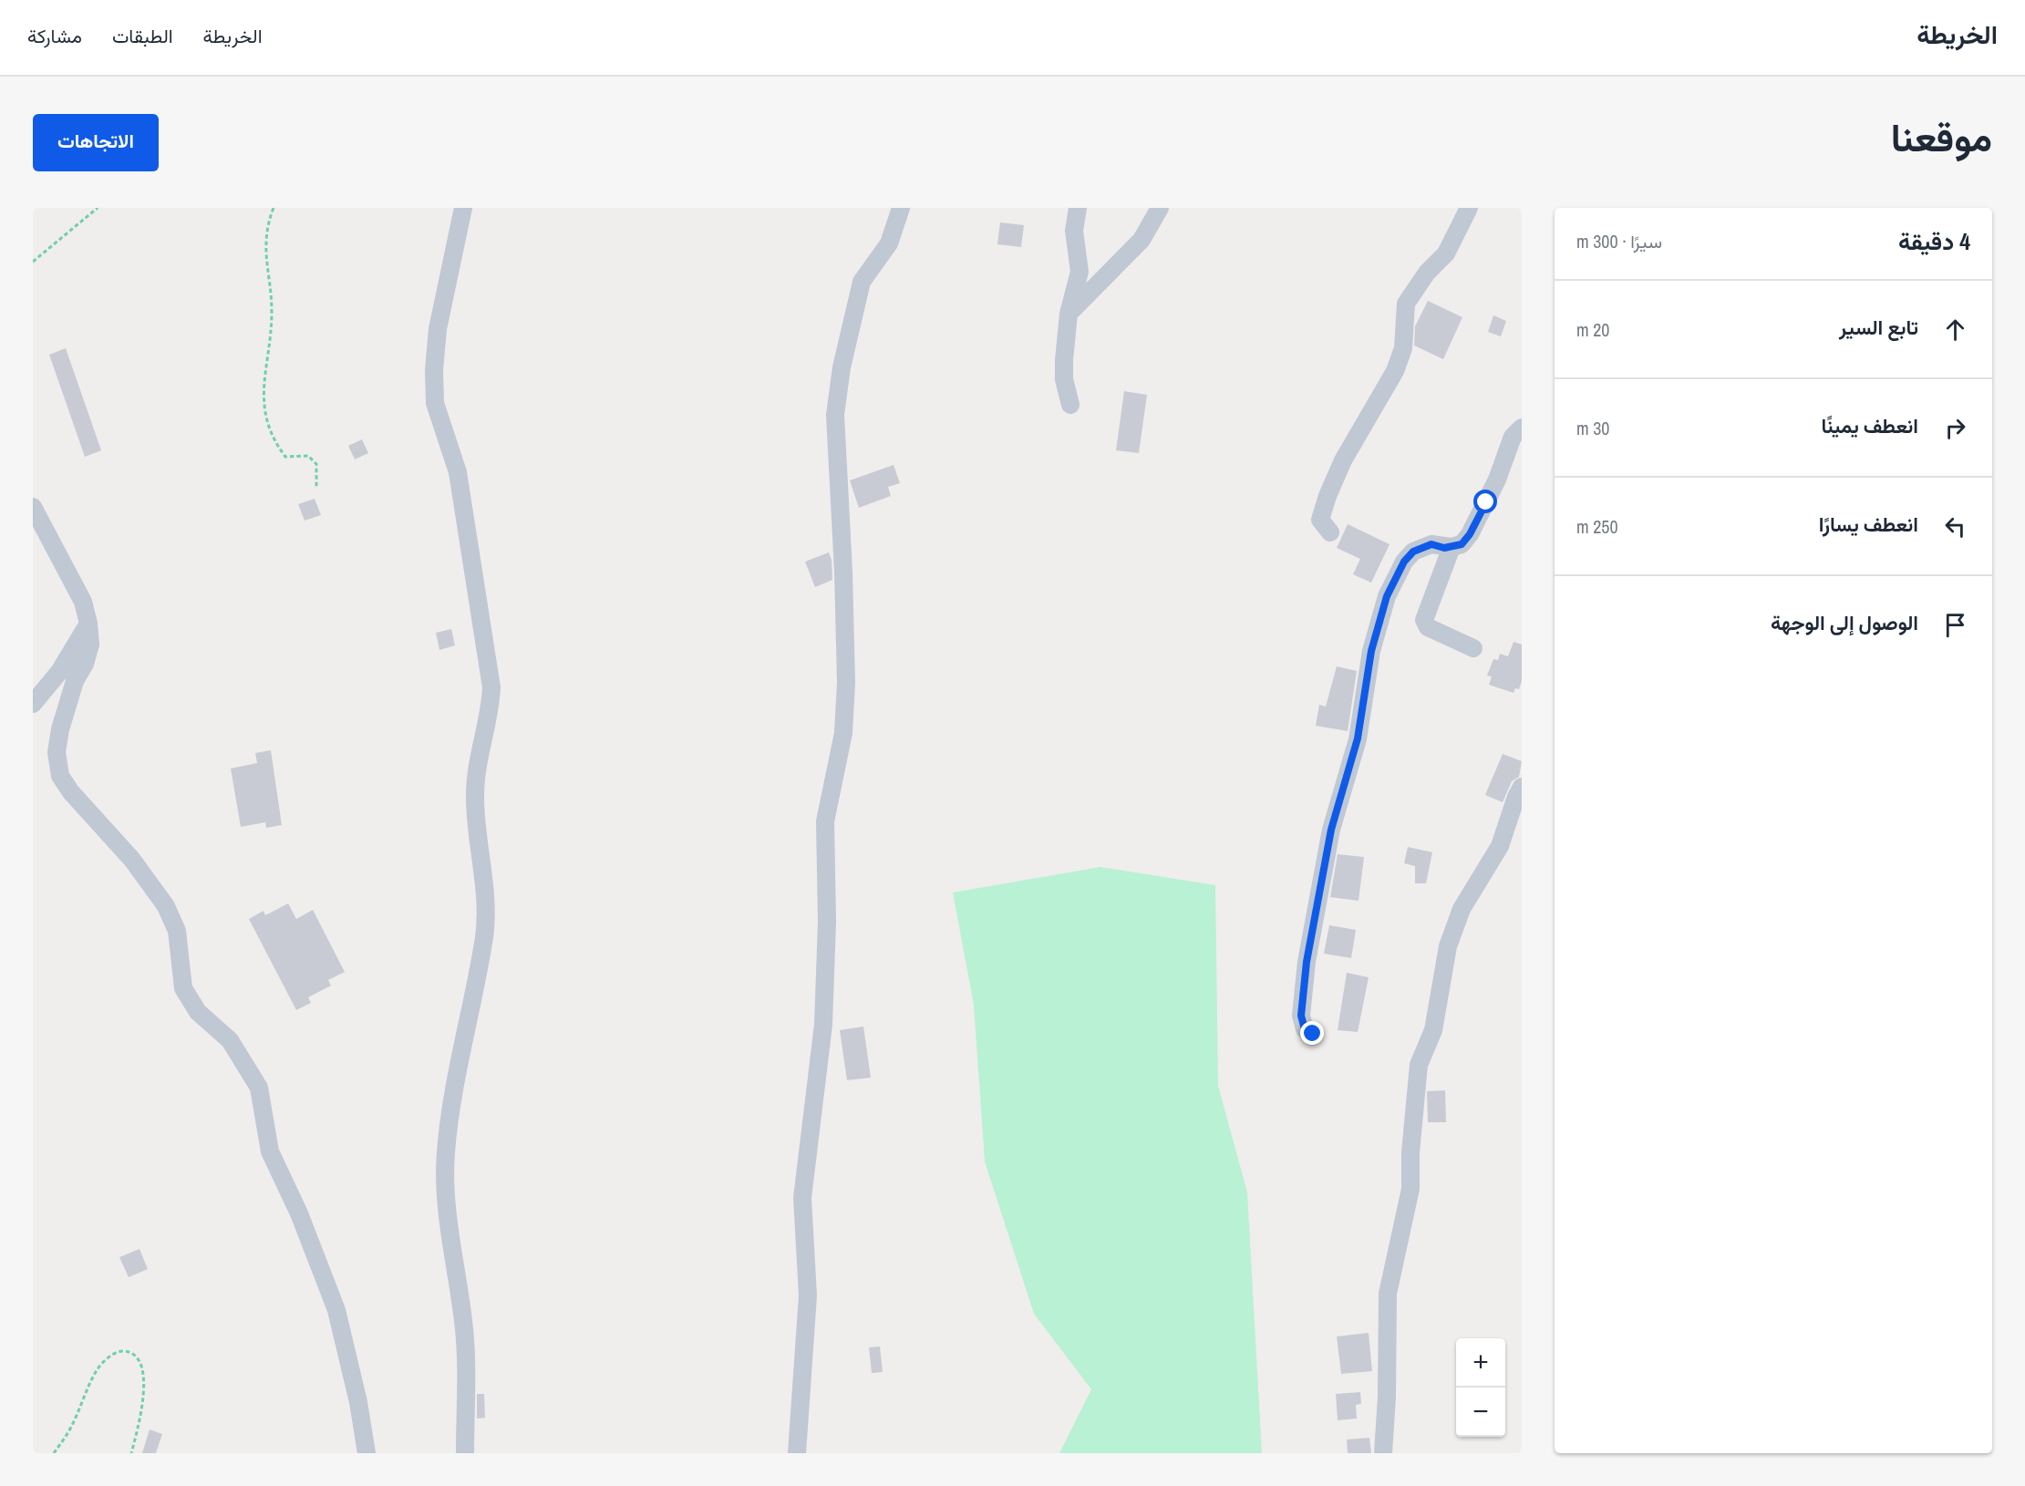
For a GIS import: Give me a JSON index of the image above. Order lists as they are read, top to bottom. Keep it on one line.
{"page":{"header":"الخريطة","nav":["الخريطة","الطبقات","مشاركة"],"title":"موقعنا","buttons":"الاتجاهات","heading":["4 دقيقة","سيرًا · 300 m"],"list":[["تابع السير","20 m"],["انعطف يمينًا","30 m"],["انعطف يسارًا","250 m"],"الوصول إلى الوجهة"],"map_buttons":["+","−"]}}
